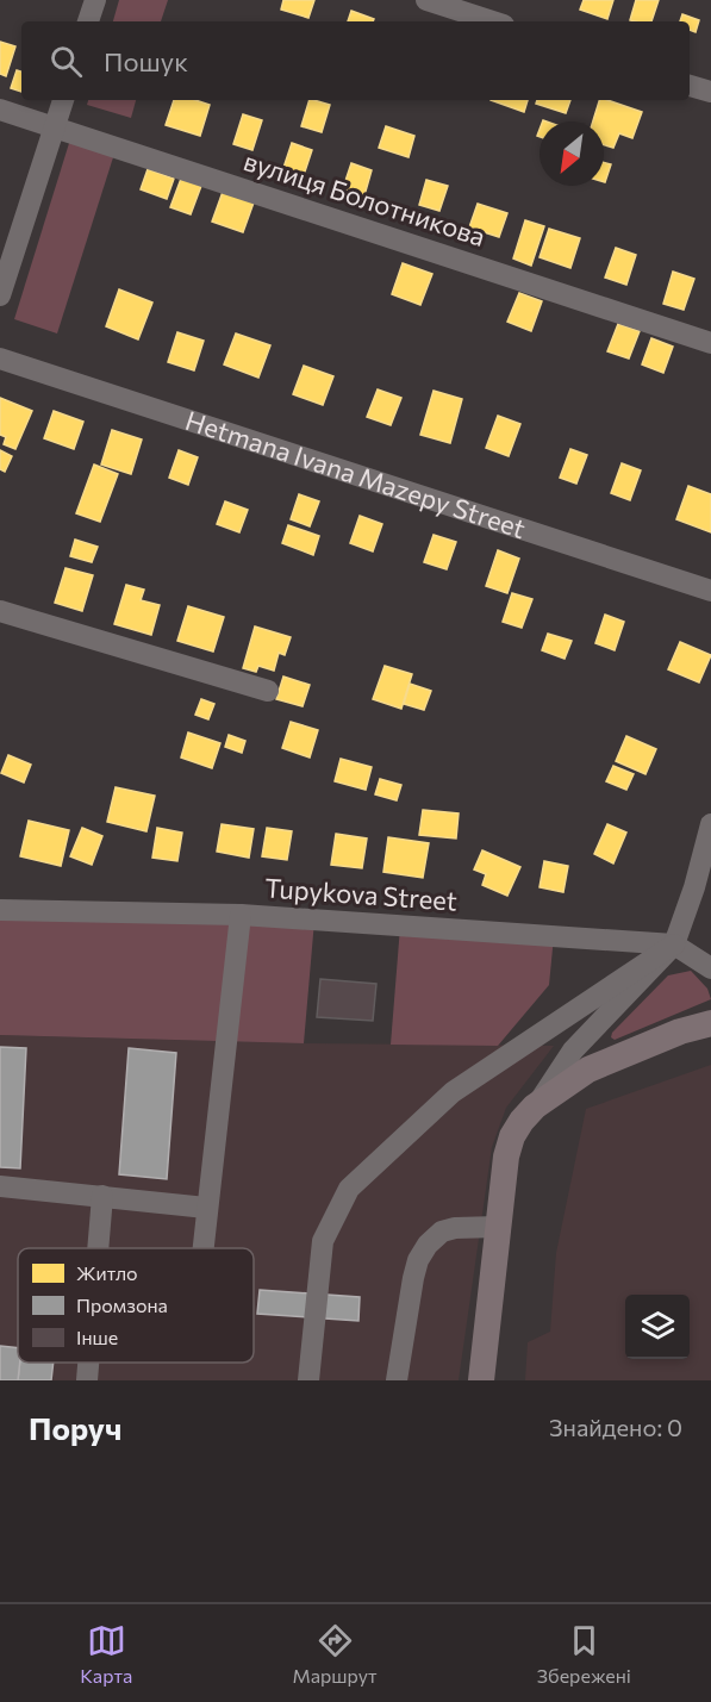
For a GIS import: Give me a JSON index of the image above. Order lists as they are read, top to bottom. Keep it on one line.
{"streets":{"street":["вулиця Болотникова","Hetmana Ivana Mazepy Street","Tupykova Street"]},"legend":["Житло","Промзона","Інше"],"north":"bottom left","page":{"search":"Пошук","heading":["Поруч","Знайдено: 0"],"nav":["Карта","Маршрут","Збережені"]}}
